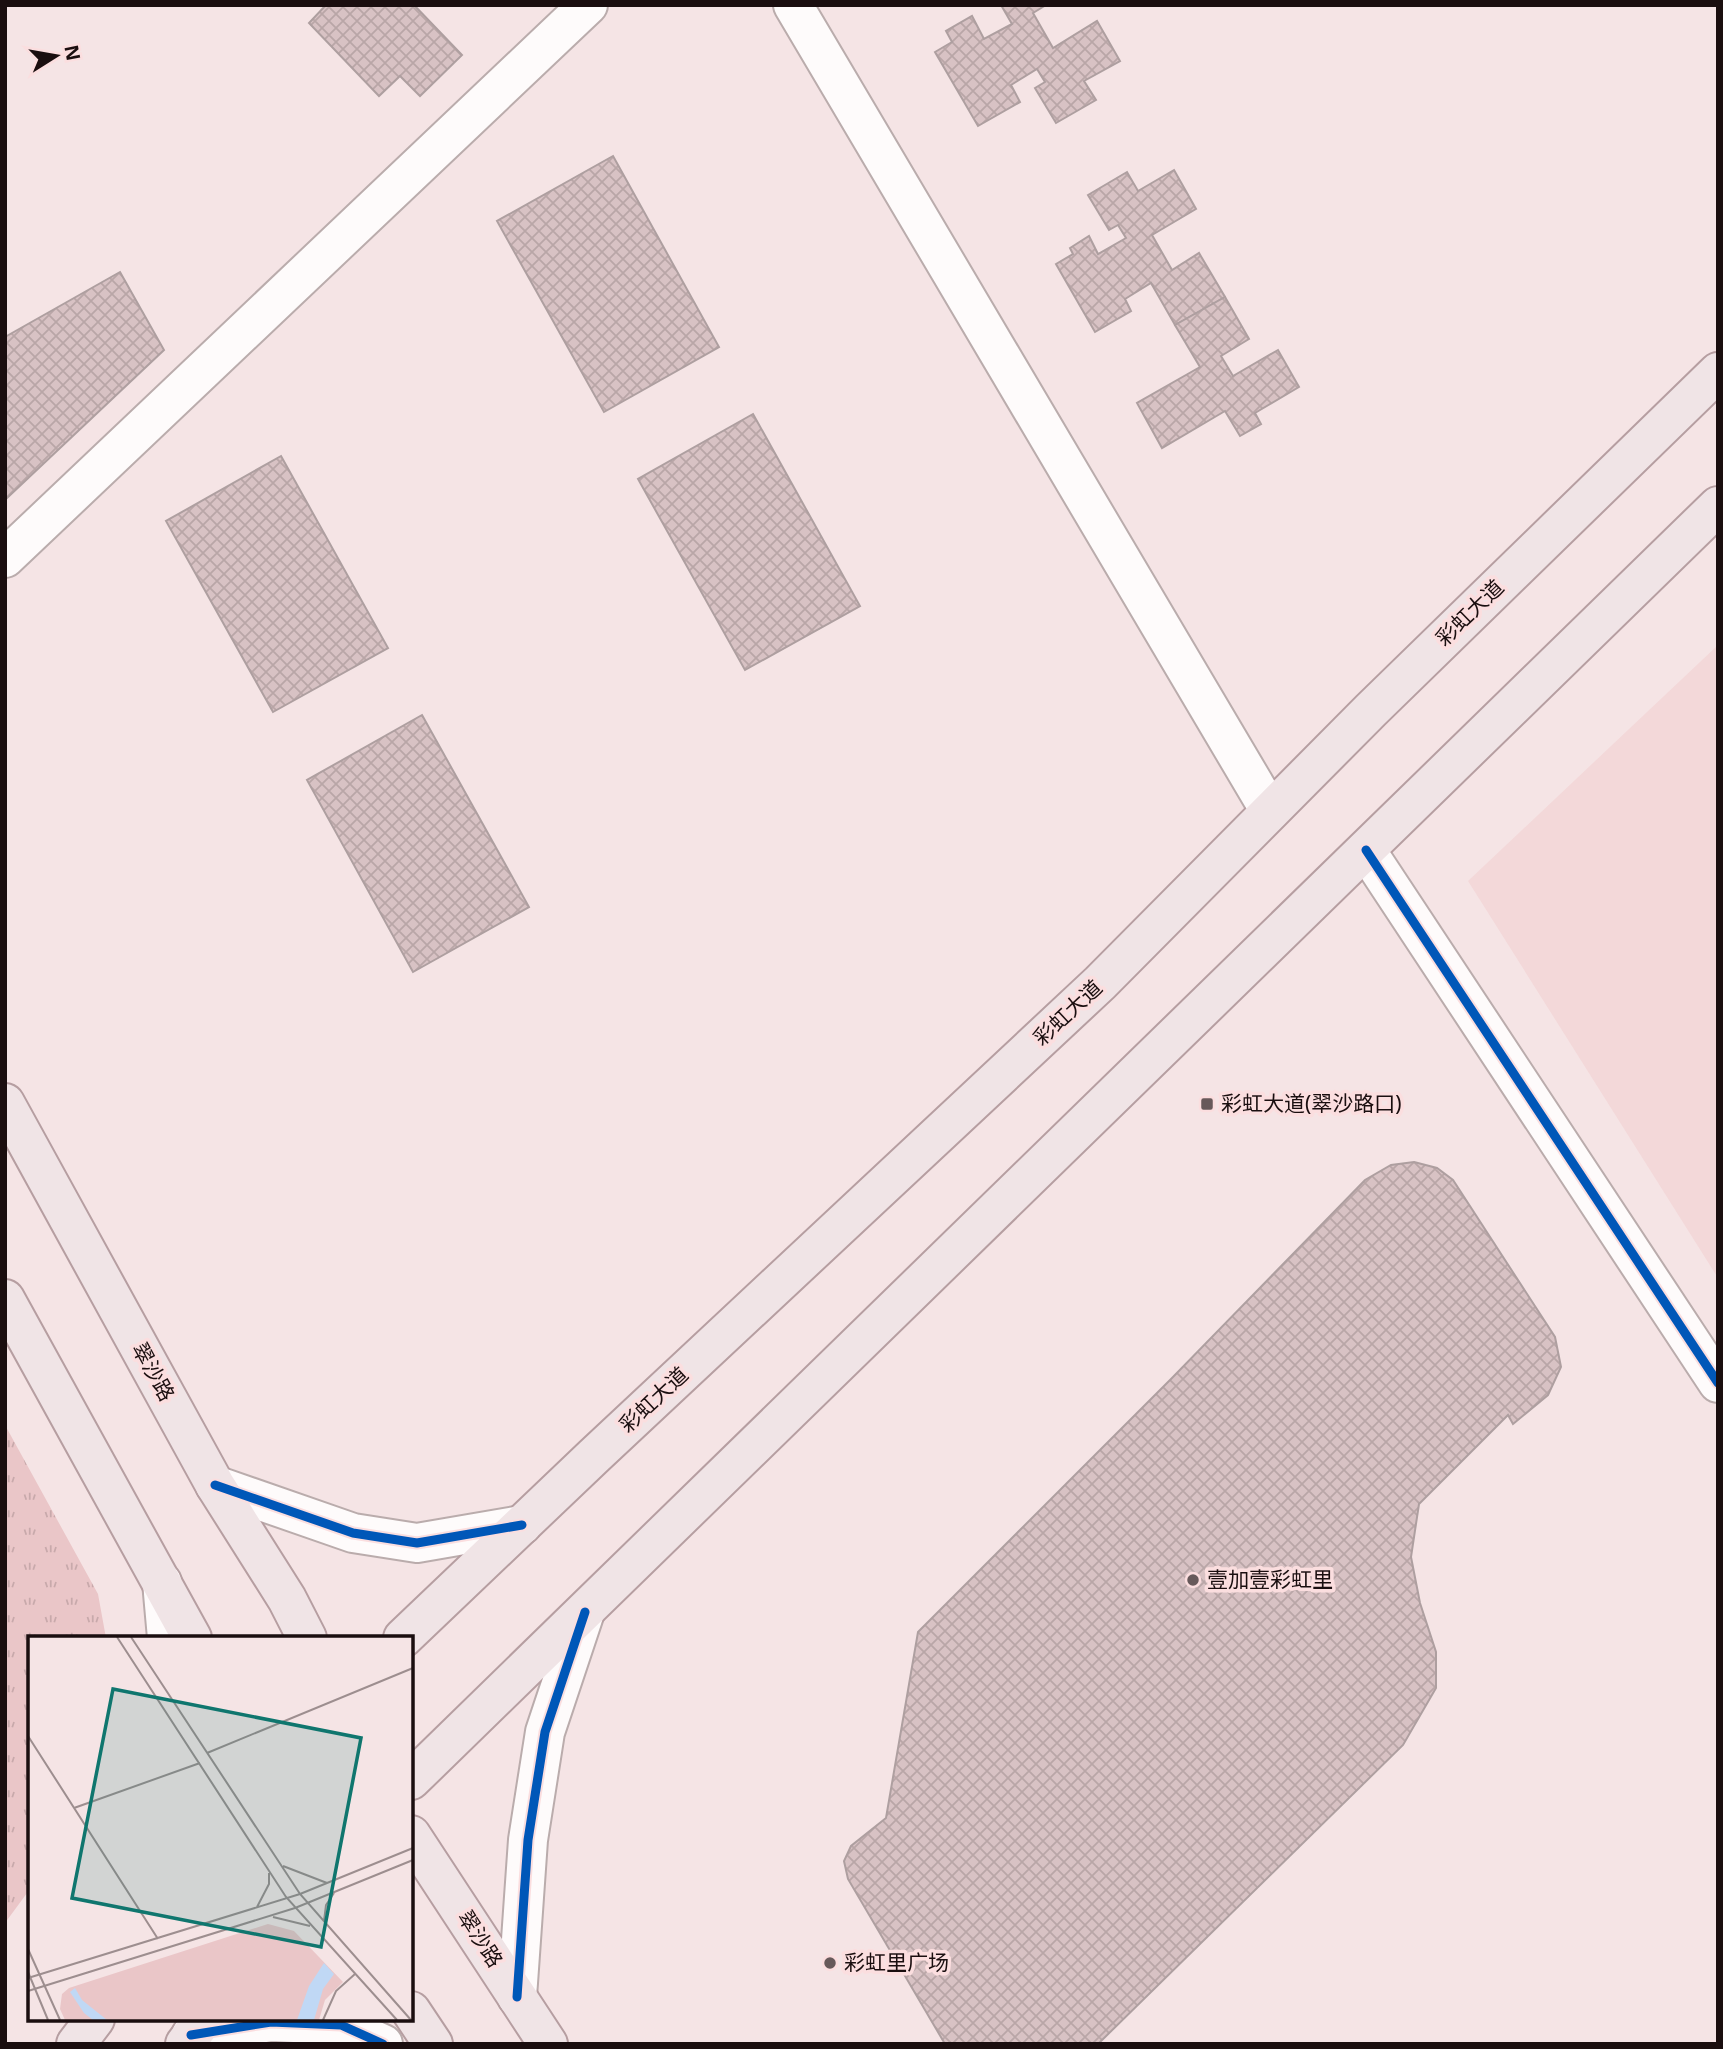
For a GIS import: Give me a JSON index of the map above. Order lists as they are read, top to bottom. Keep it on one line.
{"streets":{"main road":["彩虹大道","翠沙路"]},"places":{"transit":["彩虹大道(翠沙路口)"],"other":["壹加壹彩虹里","彩虹里广场"]},"north":"right"}
